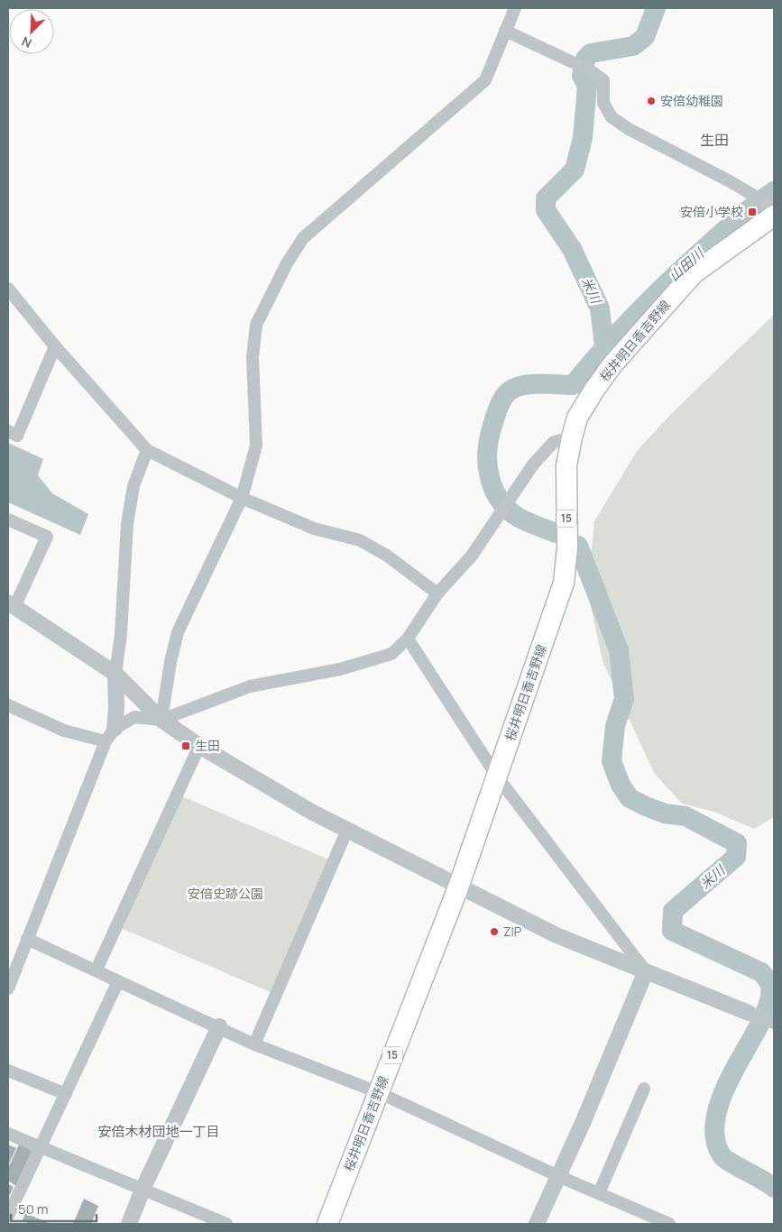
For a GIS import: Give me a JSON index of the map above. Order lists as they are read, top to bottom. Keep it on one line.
{"streets":{"main road":["桜井明日香吉野線","15"]},"districts":["生田","安倍木材団地一丁目"],"water":["山田川","米川"],"parks":["安倍史跡公園"],"places":{"other":["安倍幼稚園","ZIP"],"transit":["安倍小学校","生田"]},"scale_bar":"50 m","north":"bottom left"}
